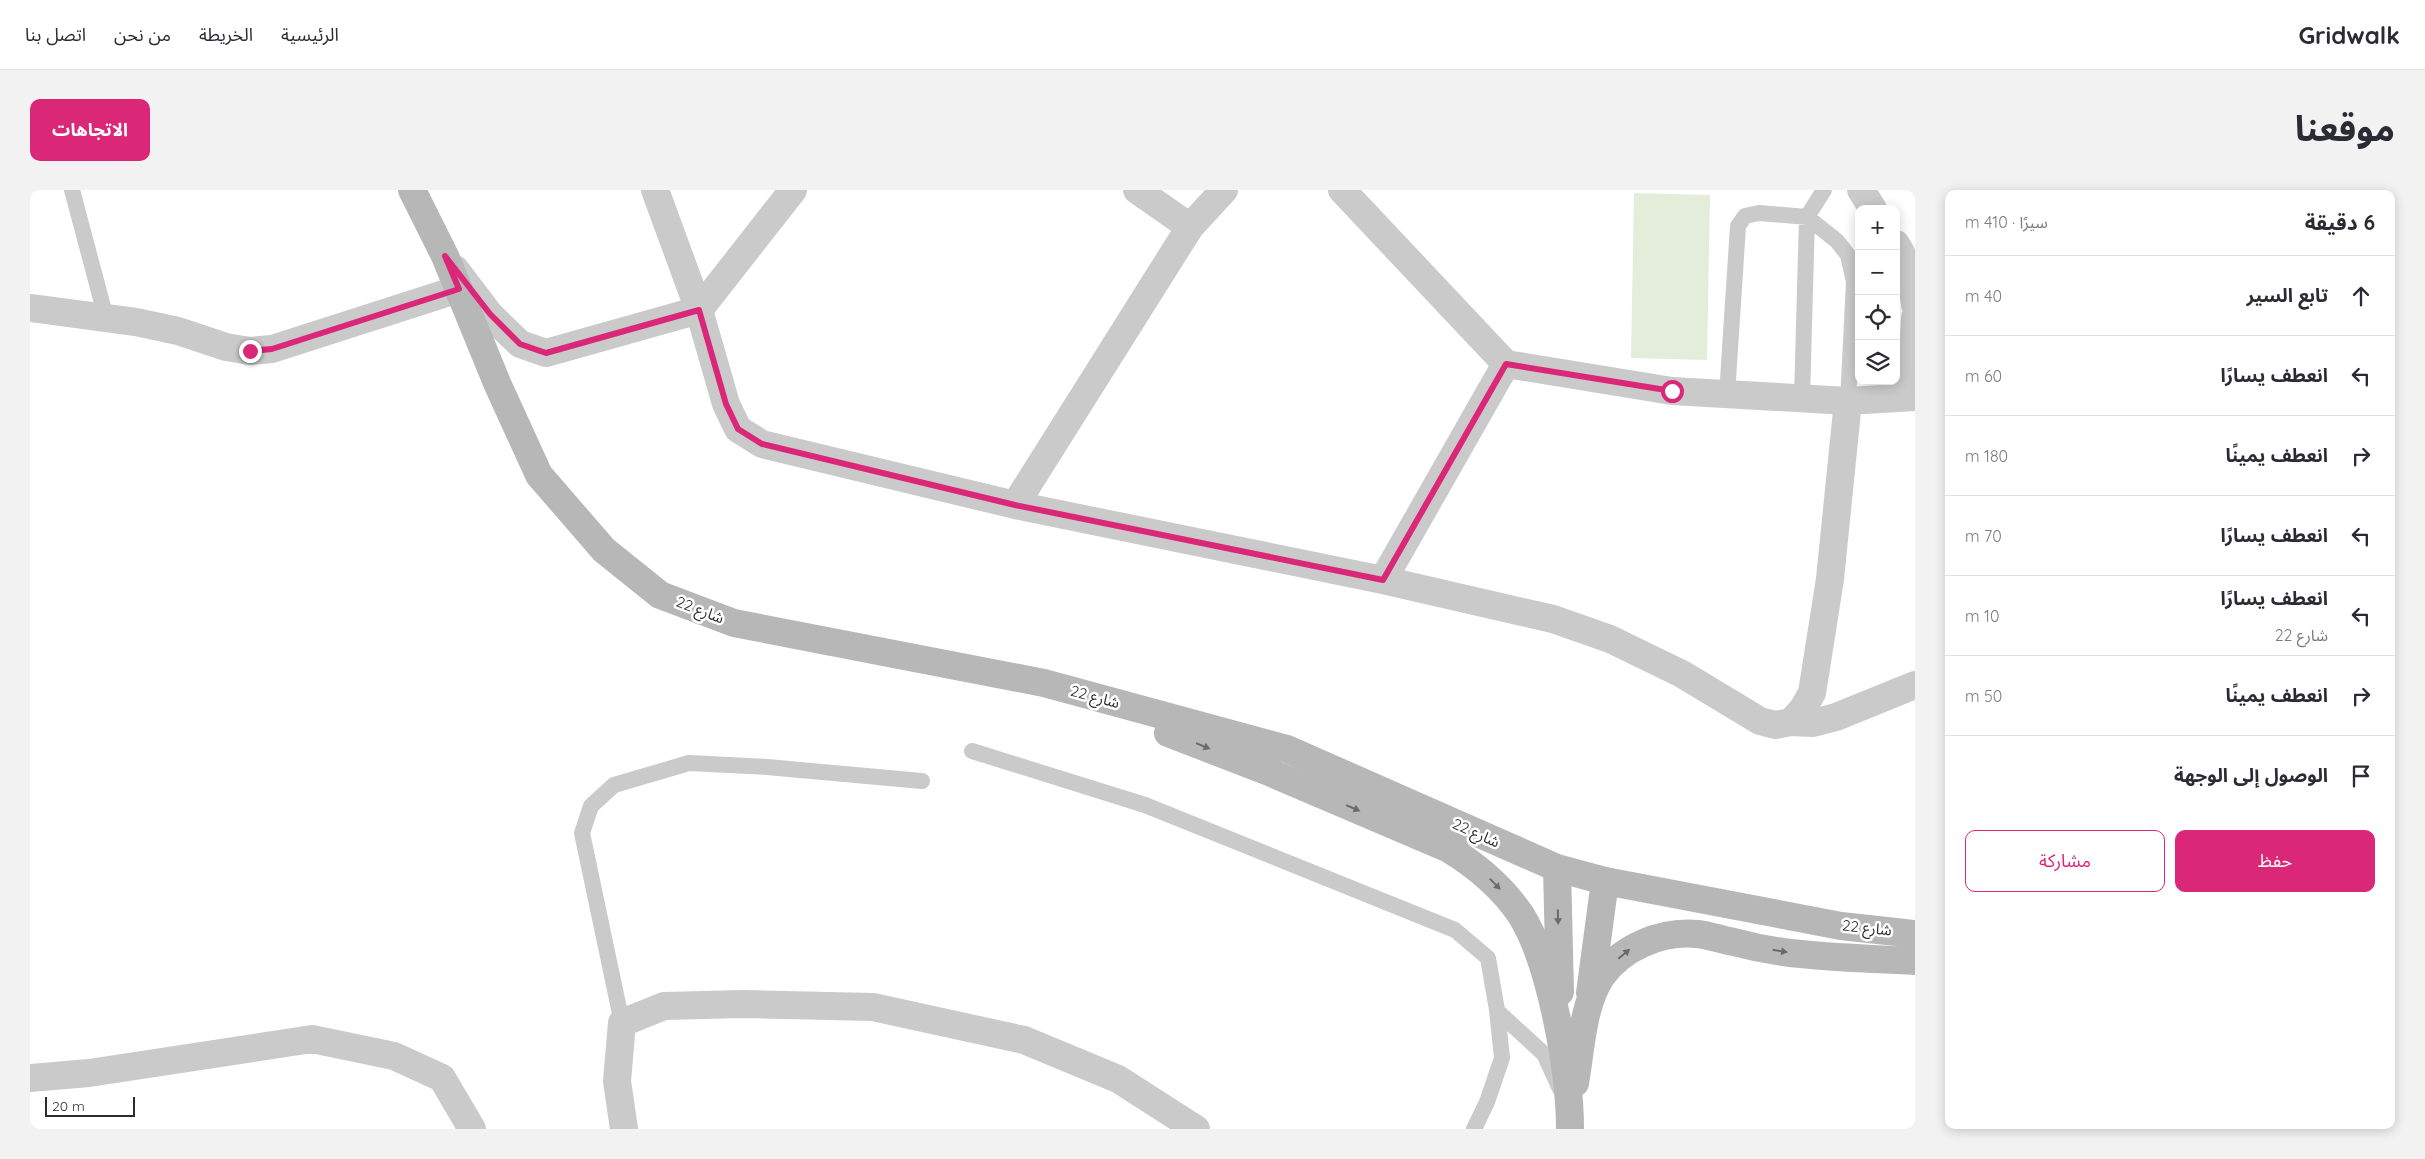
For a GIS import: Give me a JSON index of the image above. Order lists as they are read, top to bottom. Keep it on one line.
{"streets":{"street":["شارع 22"]},"scale_bar":"20 m","page":{"header":"Gridwalk","nav":["الرئيسية","الخريطة","من نحن","اتصل بنا"],"title":"موقعنا","buttons":["الاتجاهات",["حفظ","مشاركة"]],"heading":["6 دقيقة","سيرًا · 410 m"],"map_buttons":["+","−"],"list":[["تابع السير","40 m"],["انعطف يسارًا","60 m"],["انعطف يمينًا","180 m"],["انعطف يسارًا","70 m"],["انعطف يسارًا","شارع 22","10 m"],["انعطف يمينًا","50 m"],"الوصول إلى الوجهة"],"scale":"20 m"}}
